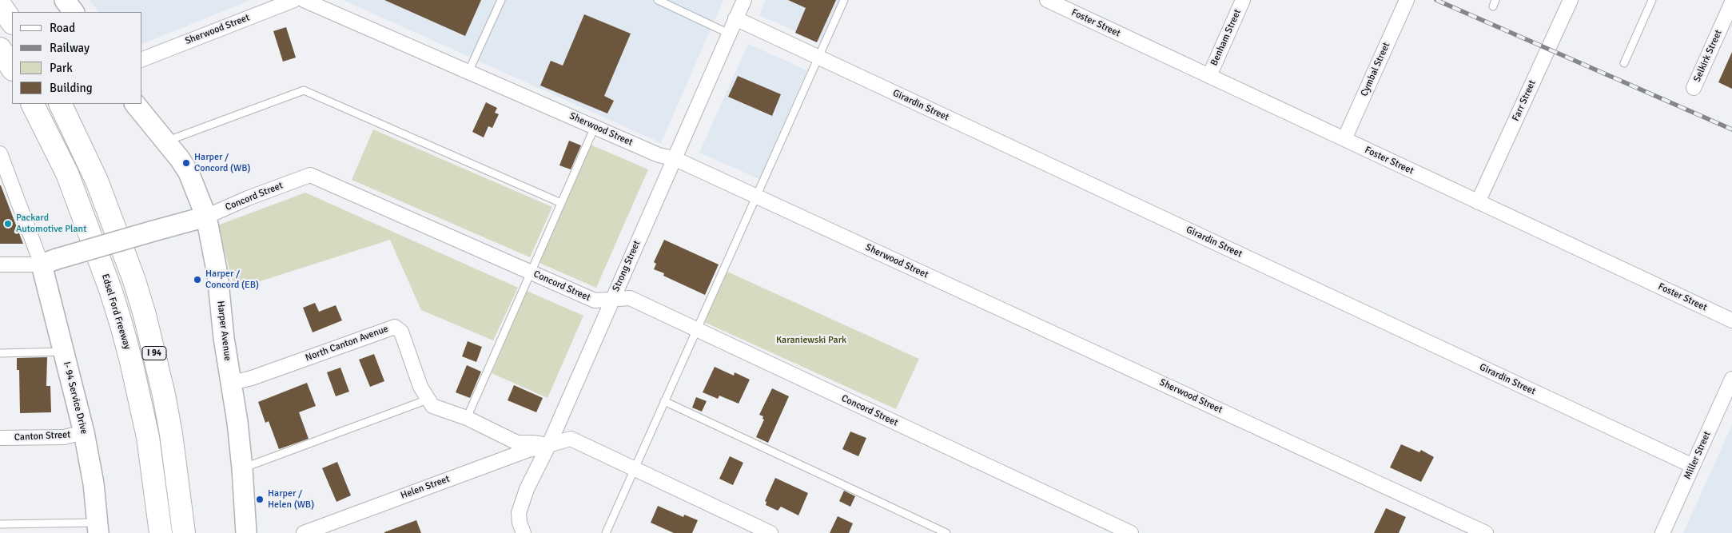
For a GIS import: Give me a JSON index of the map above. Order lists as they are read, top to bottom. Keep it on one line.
{"streets":{"highway":["Edsel Ford Freeway","I 94"],"street":["Foster Street","Sherwood Street","Benham Street","Selkirk Street","Cymbal Street","Farr Street","Girardin Street","Concord Street","Strong Street","Harper Avenue","North Canton Avenue","I- 94 Service Drive","Canton Street","Miller Street","Helen Street"]},"crossings":[["Foster Street","Benham Street"],["Foster Street","Cymbal Street"],["Foster Street","Farr Street"],["Sherwood Street","Strong Street"],["Girardin Street","Strong Street"],["Girardin Street","Miller Street"],["Concord Street","Strong Street"],["Concord Street","Harper Avenue"],["Concord Street","I- 94 Service Drive"],["Strong Street","North Canton Avenue"],["Strong Street","Helen Street"],["Harper Avenue","North Canton Avenue"],["North Canton Avenue","Helen Street"],["I- 94 Service Drive","Canton Street"]],"parks":["Karaniewski Park"],"places":["Harper / Concord (WB)","Packard Automotive Plant","Harper / Concord (EB)","Harper / Helen (WB)"],"legend":["Road","Railway","Park","Building"]}
